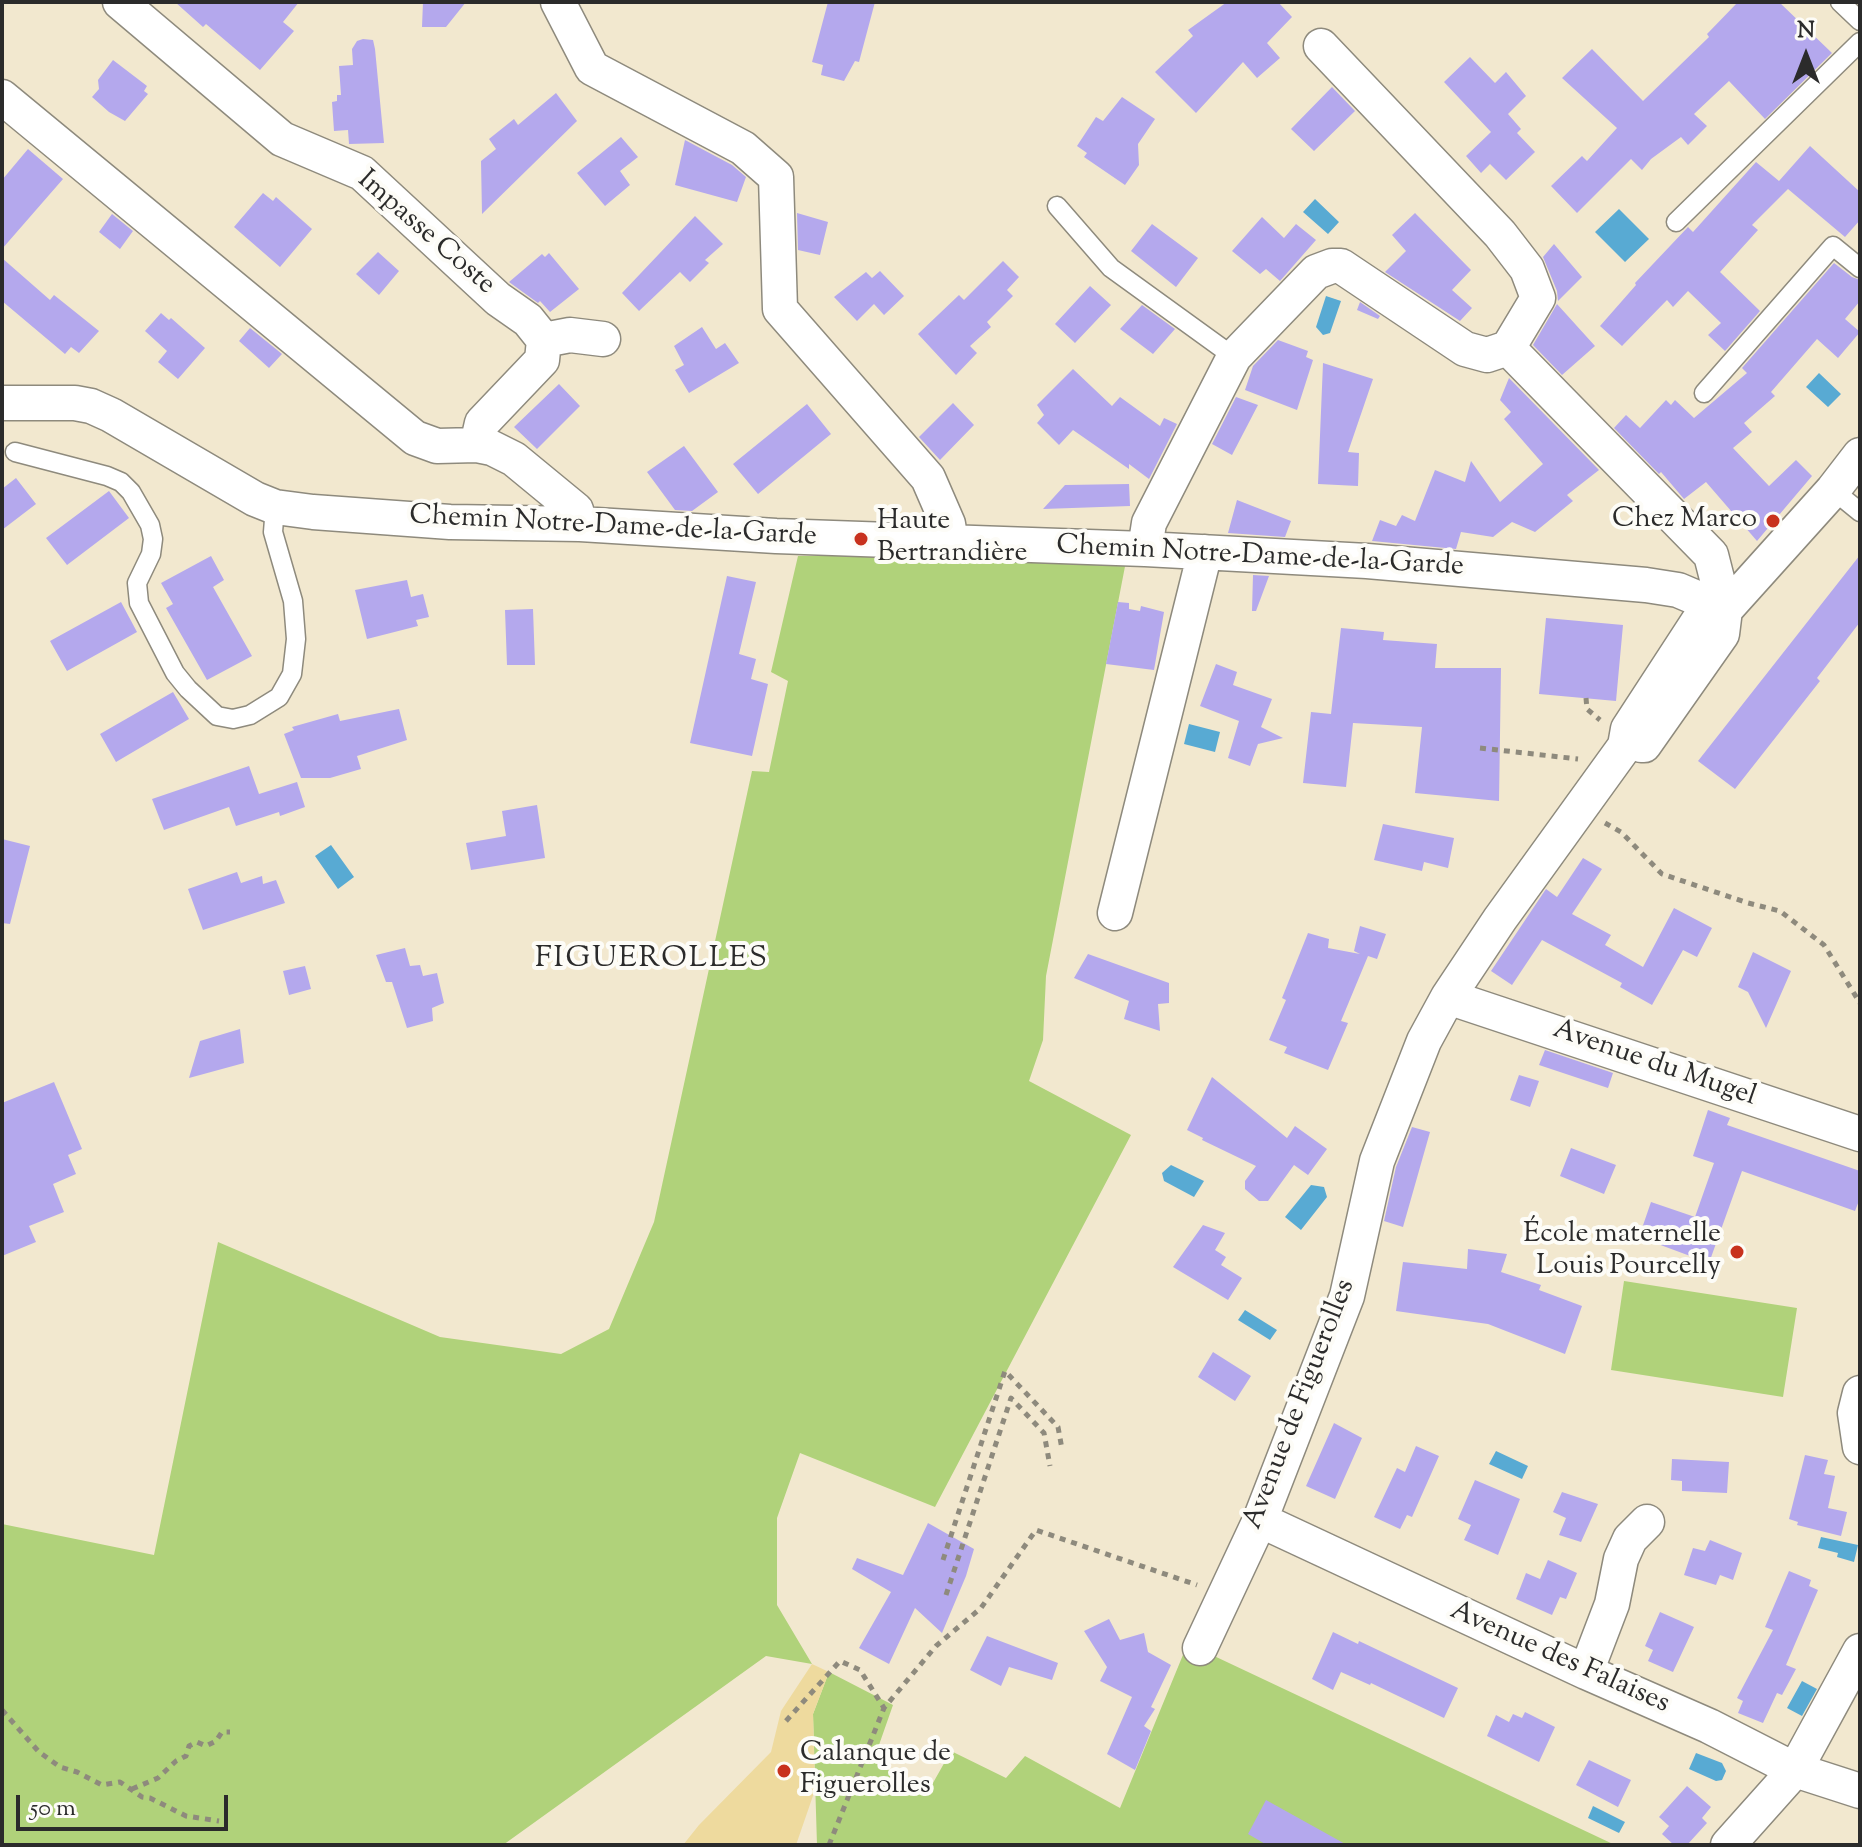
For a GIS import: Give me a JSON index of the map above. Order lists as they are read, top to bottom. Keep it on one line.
{"streets":{"street":["Impasse Coste","Chemin Notre-Dame-de-la-Garde","Avenue du Mugel","Avenue de Figuerolles","Avenue des Falaises"]},"crossings":[["Chemin Notre-Dame-de-la-Garde","Avenue de Figuerolles"],["Avenue du Mugel","Avenue de Figuerolles"],["Avenue de Figuerolles","Avenue des Falaises"]],"districts":["FIGUEROLLES"],"places":["Chez Marco","Haute Bertrandière","École maternelle Louis Pourcelly","Calanque de Figuerolles"],"scale_bar":"50 m","north":"top"}
